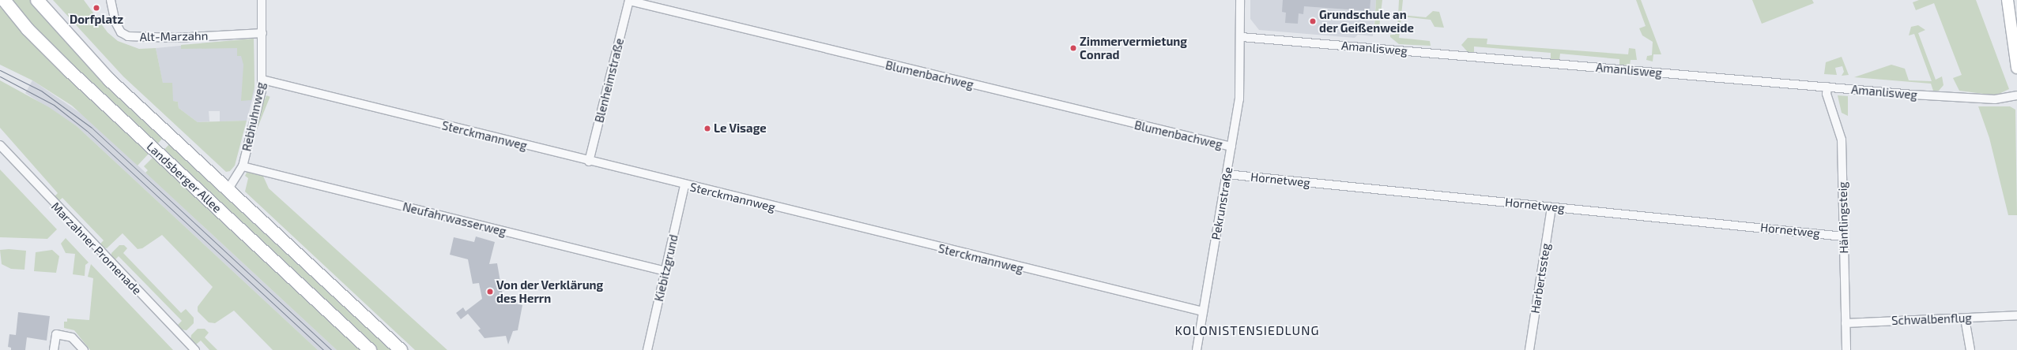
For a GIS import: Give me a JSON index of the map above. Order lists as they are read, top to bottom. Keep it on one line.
{"streets":{"main road":["Landsberger Allee"],"street":["Alt-Marzahn","Amanlisweg","Blumenbachweg","Blenheimstraße","Rebhuhnweg","Sterckmannweg","Hornetweg","Pekrunstraße","Hänflingsteig","Neufahrwasserweg","Marzahner Promenade","Kiebitzgrund","Harbertssteg","Schwalbenflug"]},"crossings":[["Alt-Marzahn","Rebhuhnweg"],["Amanlisweg","Pekrunstraße"],["Amanlisweg","Hänflingsteig"],["Blumenbachweg","Blenheimstraße"],["Blumenbachweg","Pekrunstraße"],["Blenheimstraße","Sterckmannweg"],["Rebhuhnweg","Sterckmannweg"],["Rebhuhnweg","Landsberger Allee"],["Rebhuhnweg","Neufahrwasserweg"],["Sterckmannweg","Pekrunstraße"],["Sterckmannweg","Kiebitzgrund"],["Hornetweg","Pekrunstraße"],["Hornetweg","Hänflingsteig"],["Hornetweg","Harbertssteg"],["Hänflingsteig","Schwalbenflug"],["Neufahrwasserweg","Kiebitzgrund"]],"districts":["KOLONISTENSIEDLUNG"],"places":["Dorfplatz","Grundschule an der Geißenweide","Zimmervermietung Conrad","Le Visage","Von der Verklärung des Herrn"]}
